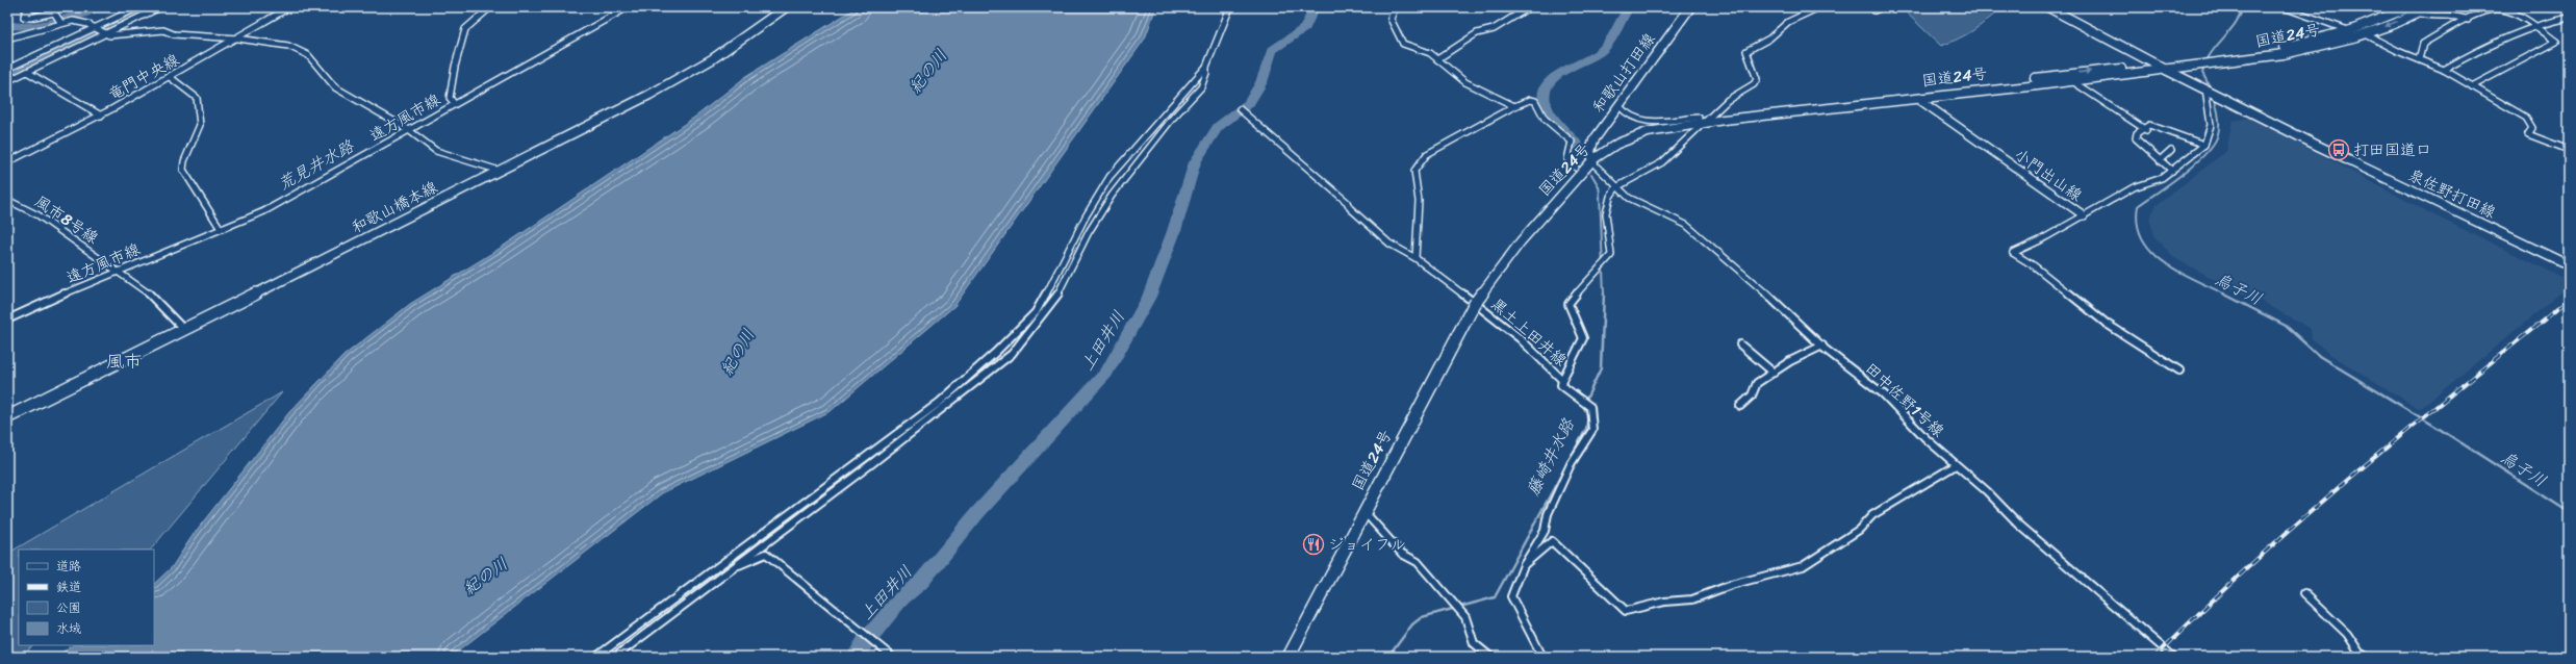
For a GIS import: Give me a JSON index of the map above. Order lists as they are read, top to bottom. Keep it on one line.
{"streets":{"main road":["国道24号","和歌山打田線","泉佐野打田線","和歌山橋本線"],"street":["竜門中央線","遠方風市線","小門出山線","風市8号線","黒土上田井線","田中佐野1号線"]},"crossings":[["国道24号","和歌山打田線"],["国道24号","小門出山線"],["国道24号","泉佐野打田線"],["国道24号","田中佐野1号線"],["和歌山打田線","田中佐野1号線"],["遠方風市線","風市8号線"],["和歌山橋本線","風市8号線"],["黒土上田井線","田中佐野1号線"]],"districts":["風市"],"water":["紀の川","荒見井水路","烏子川","上田井川","藤崎井水路"],"places":{"bus stop":["打田国道口"],"restaurant":["ジョイフル"]},"legend":["道路","鉄道","公園","水域"]}
